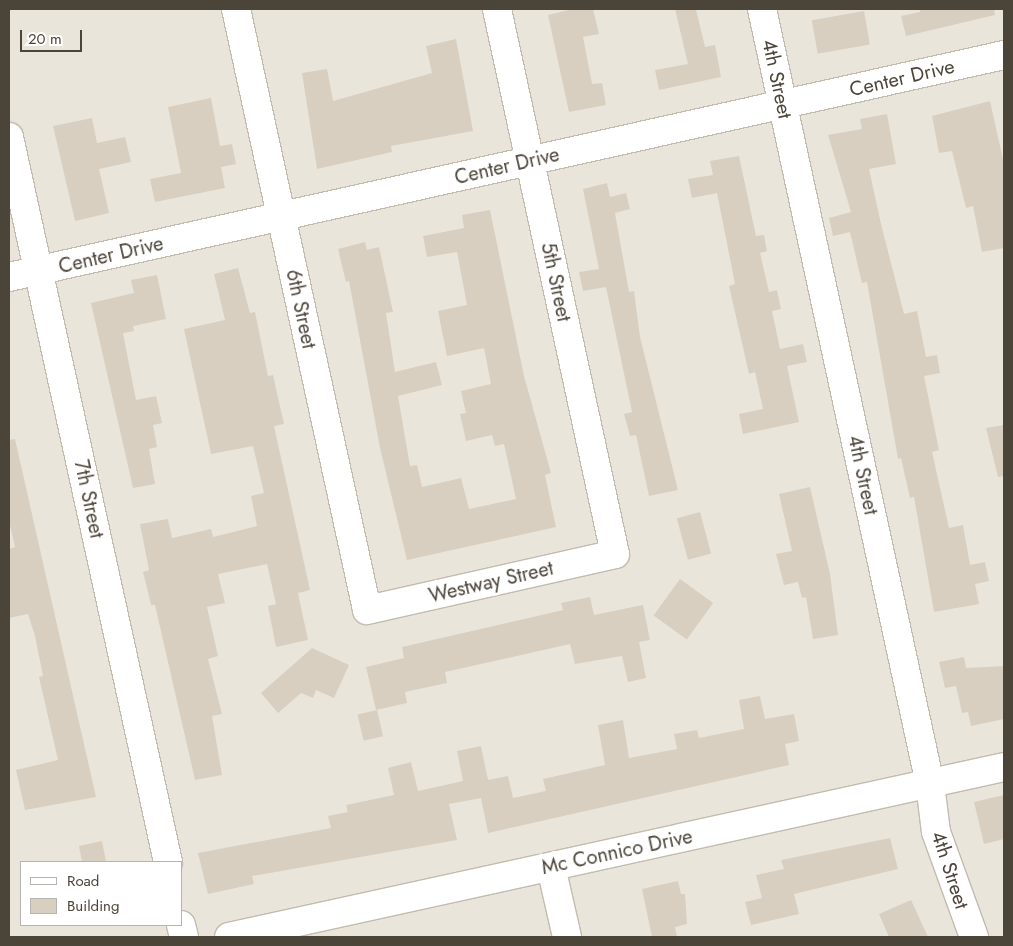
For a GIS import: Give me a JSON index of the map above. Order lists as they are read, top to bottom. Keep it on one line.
{"streets":{"street":["Center Drive","4th Street","5th Street","6th Street","7th Street","Westway Street","Mc Connico Drive"]},"crossings":[["Center Drive","4th Street"],["Center Drive","5th Street"],["Center Drive","6th Street"],["Center Drive","7th Street"],["4th Street","Mc Connico Drive"],["5th Street","Westway Street"],["6th Street","Westway Street"]],"legend":["Road","Building"],"scale_bar":"20 m"}
